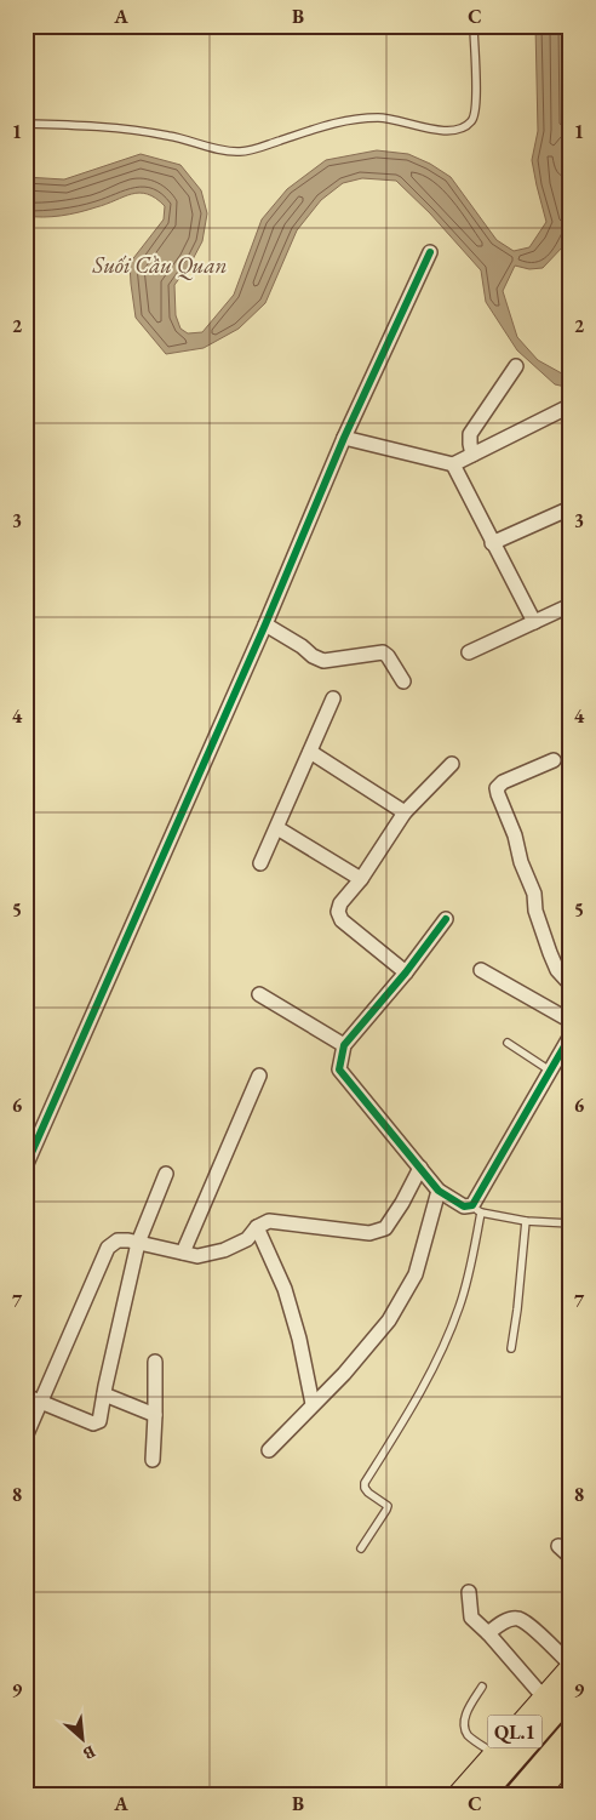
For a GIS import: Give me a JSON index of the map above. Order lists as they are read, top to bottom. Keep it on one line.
{"streets":{"highway":["QL.1"]},"water":["Suối Cầu Quan"],"north":"bottom right","grid":{"columns":["A","B","C"],"rows":["1","2","3","4","5","6","7","8","9"]}}
